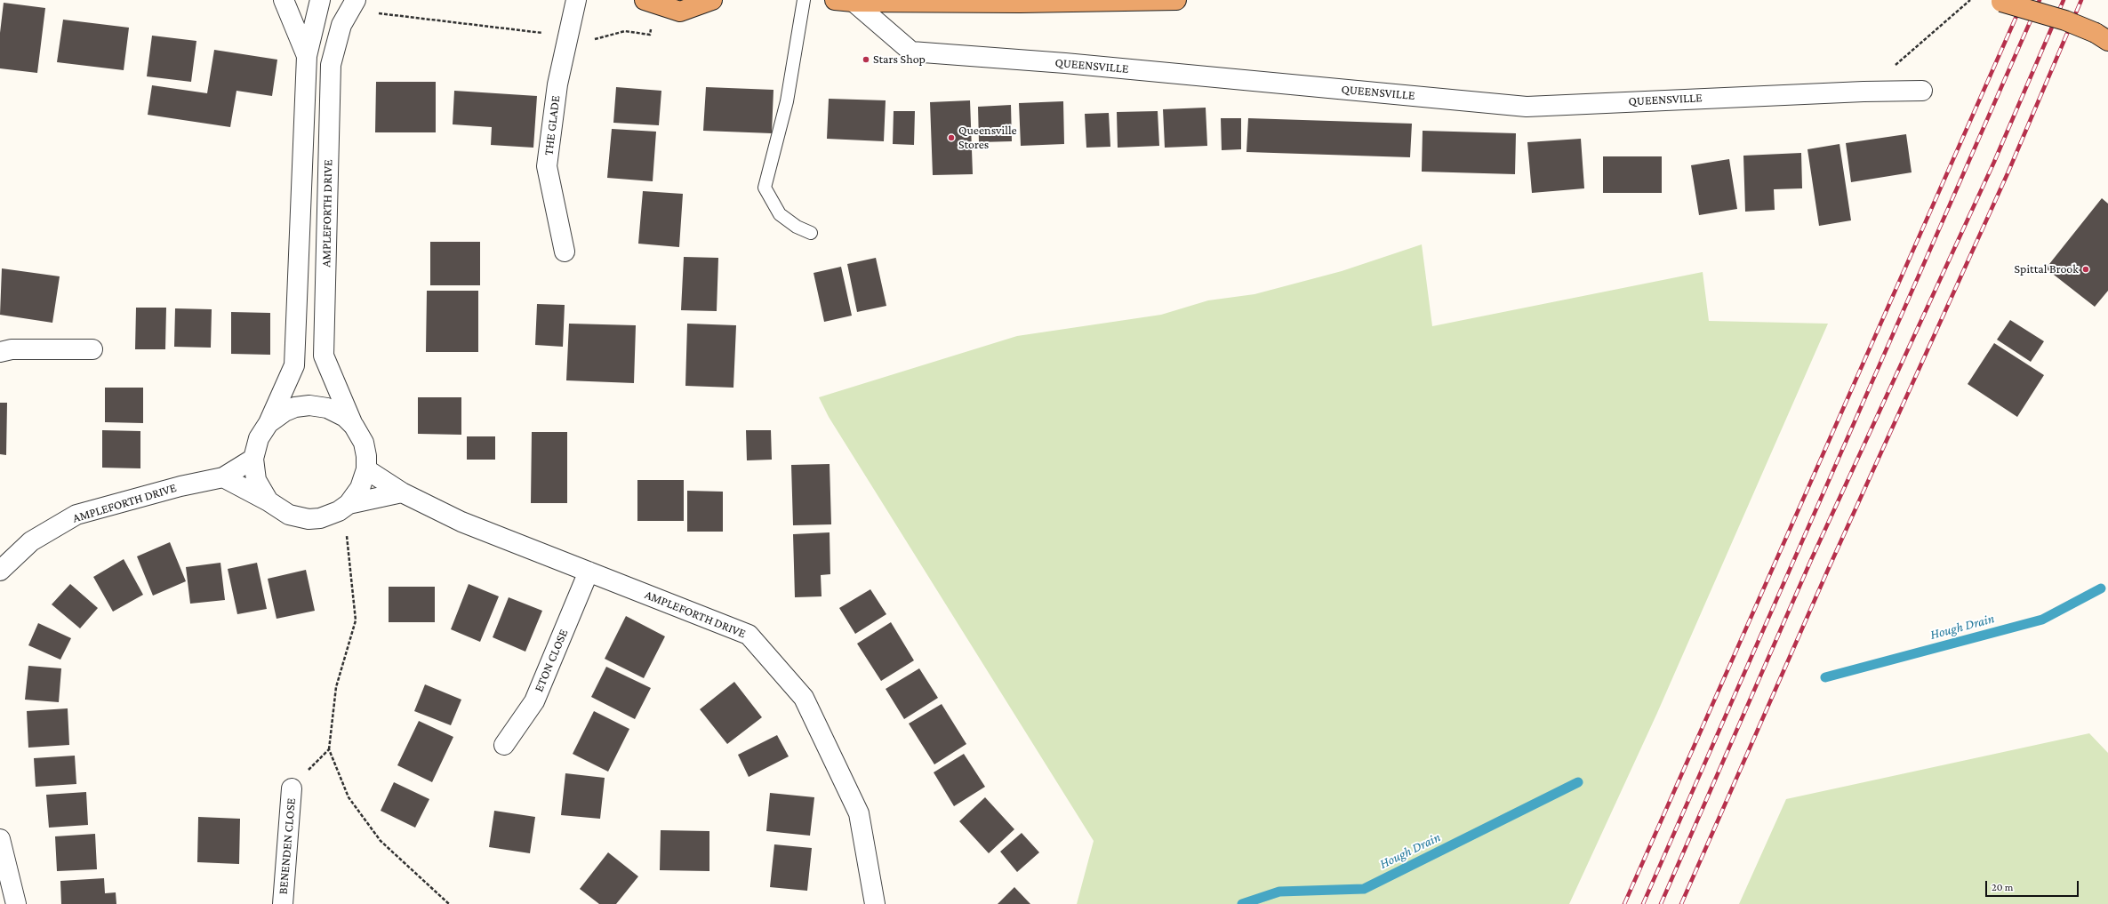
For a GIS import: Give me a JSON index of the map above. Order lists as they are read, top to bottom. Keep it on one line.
{"streets":{"street":["QUEENSVILLE","THE GLADE","AMPLEFORTH DRIVE","ETON CLOSE","BENENDEN CLOSE"]},"crossings":[["AMPLEFORTH DRIVE","ETON CLOSE"]],"water":["Hough Drain"],"places":["Stars Shop","Queensville Stores","Spittal Brook"],"scale_bar":"20 m"}
